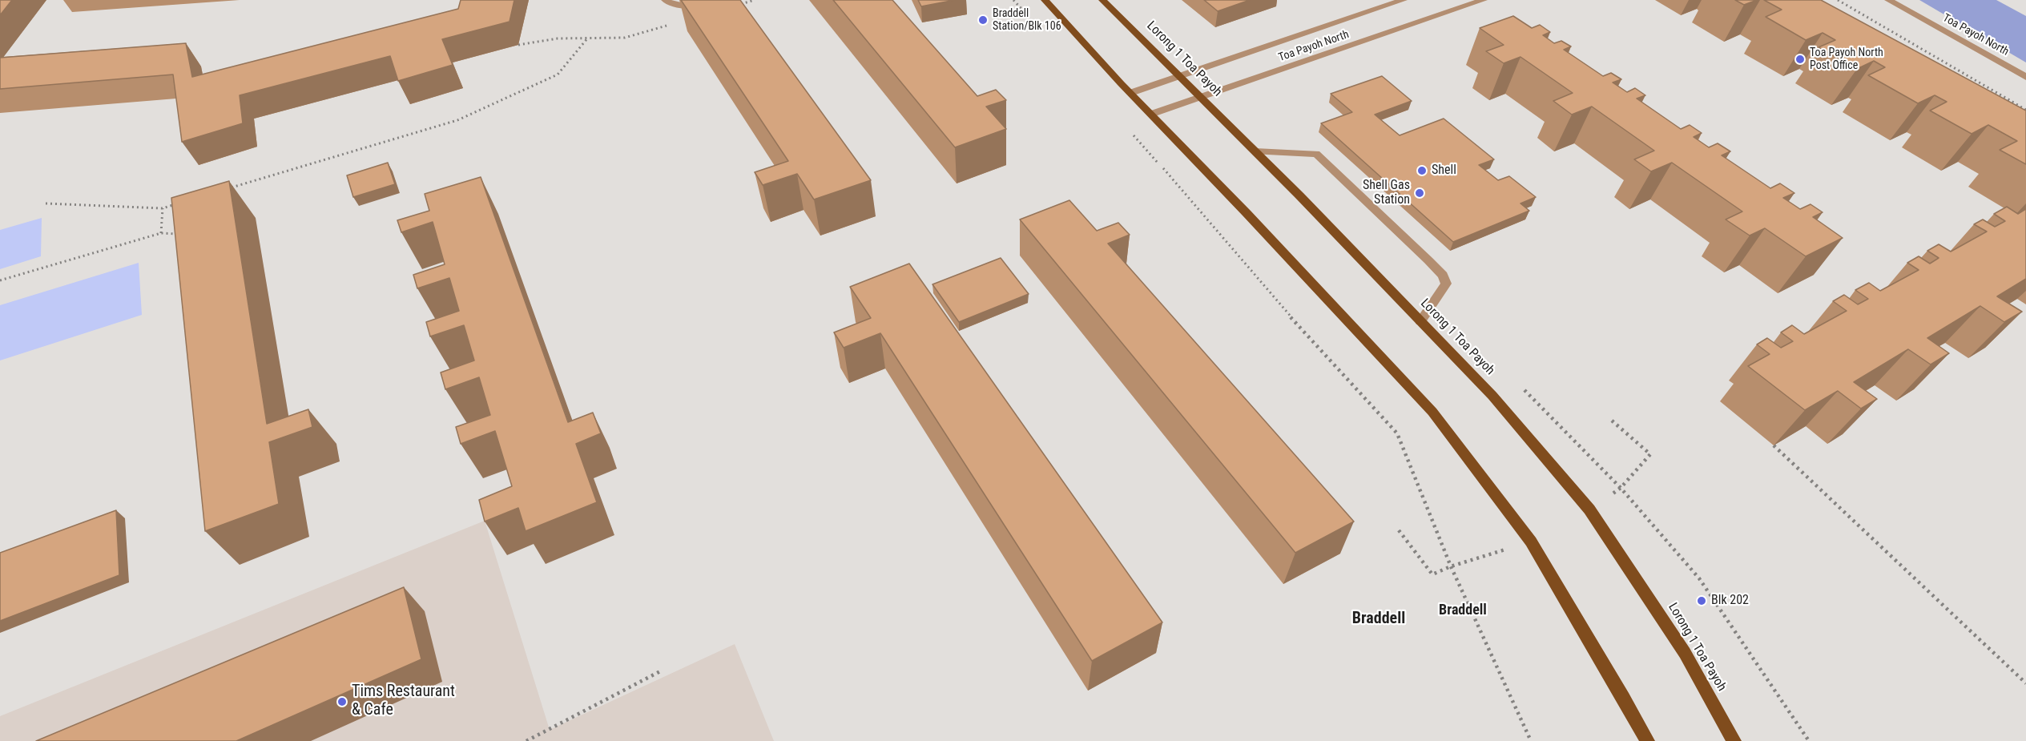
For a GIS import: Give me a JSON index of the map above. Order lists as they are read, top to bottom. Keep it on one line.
{"streets":{"main road":["Lorong 1 Toa Payoh"],"street":["Toa Payoh North"]},"crossings":[["Toa Payoh North","Lorong 1 Toa Payoh"]],"districts":["Braddell","Braddell"],"places":["Braddell Station/Blk 106","Toa Payoh North Post Office","Shell","Shell Gas Station","Blk 202","Tims Restaurant & Cafe"]}
